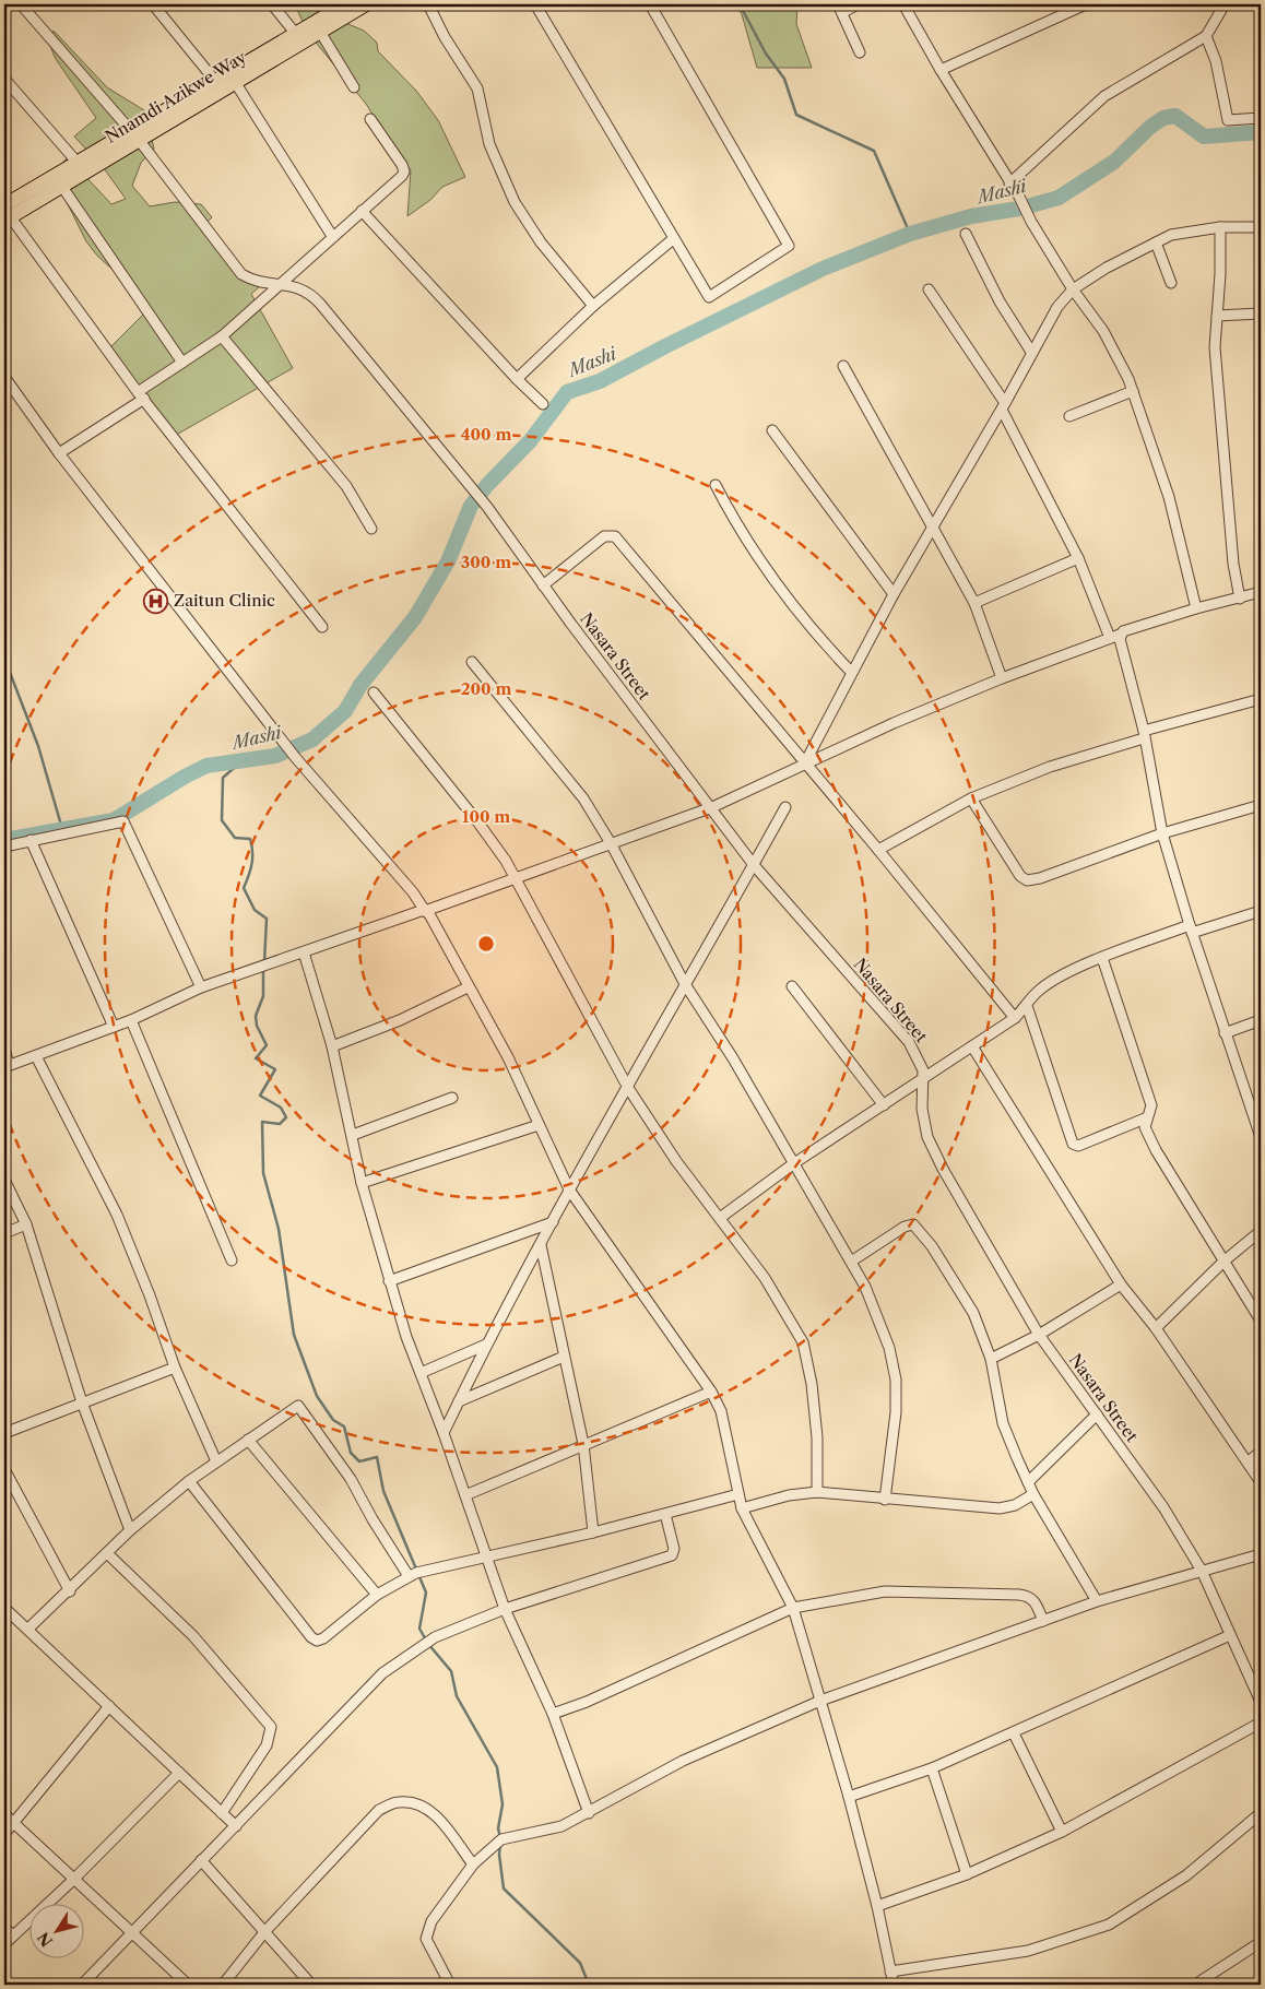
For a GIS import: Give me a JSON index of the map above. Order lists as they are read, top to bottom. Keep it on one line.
{"streets":{"highway":["Nnamdi Azikwe Way"],"street":["Nasara Street"]},"crossings":[["Nnamdi Azikwe Way","Nasara Street"]],"water":["Mashi"],"places":{"hospital":["Zaitun Clinic"]},"north":"bottom left","rings":["400 m","300 m","200 m","100 m"]}
